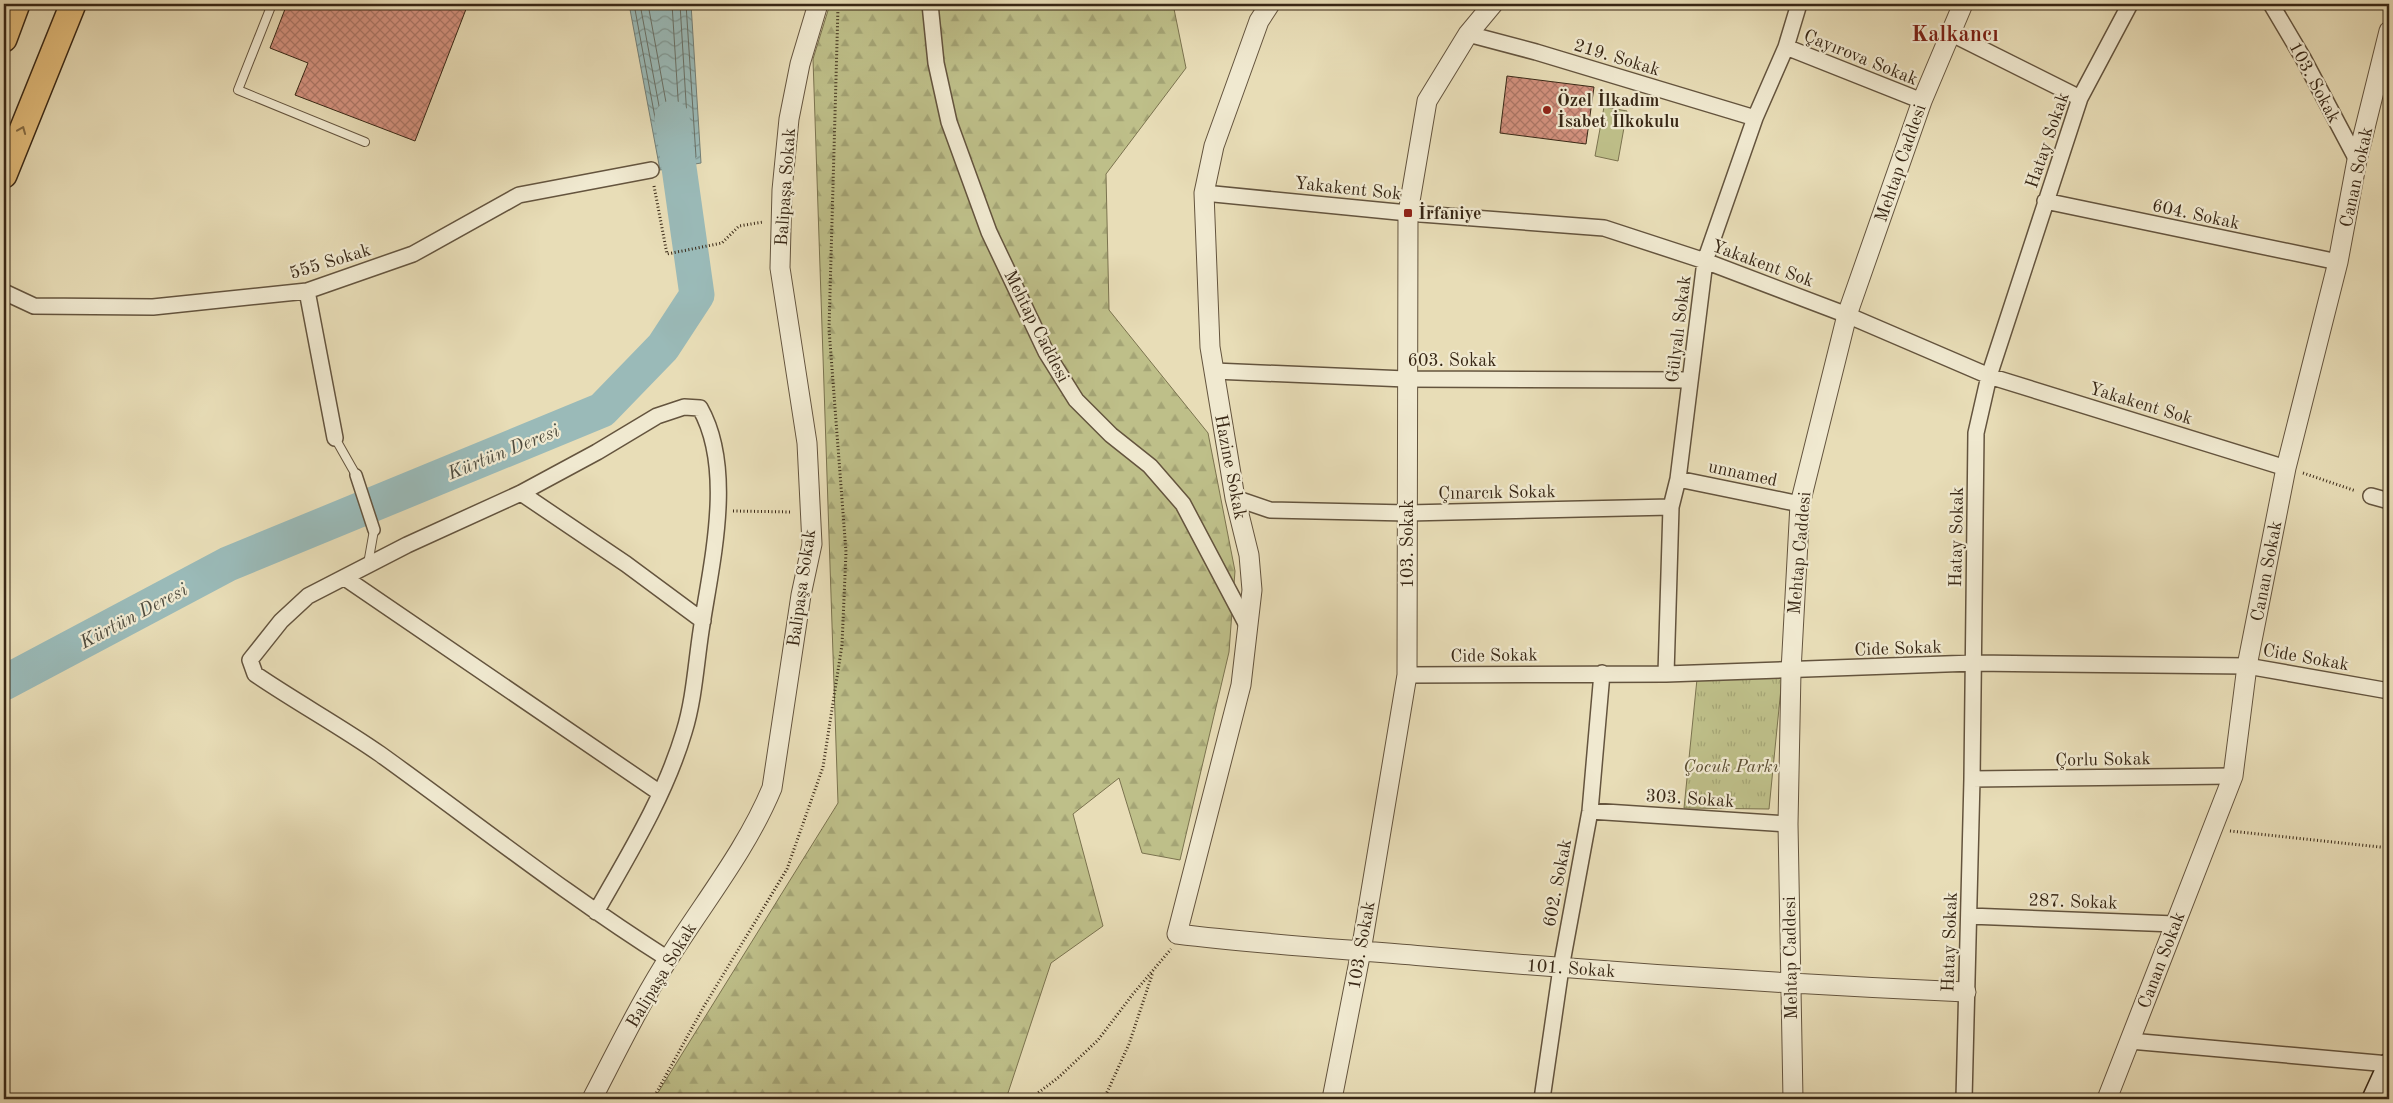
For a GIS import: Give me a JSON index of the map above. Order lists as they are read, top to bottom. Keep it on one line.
{"streets":{"street":["219. Sokak","Çayırova Sokak","103. Sokak","Hatay Sokak","Mehtap Caddesi","Canan Sokak","Balipaşa Sokak","Yakakent Sok","604. Sokak","555 Sokak","Gülyalı Sokak","603. Sokak","Hazine Sokak","unnamed","Çınarcık Sokak","Cide Sokak","Çorlu Sokak","303. Sokak","602. Sokak","287. Sokak","101. Sokak"]},"crossings":[["219. Sokak","103. Sokak"],["219. Sokak","Gülyalı Sokak"],["Çayırova Sokak","Mehtap Caddesi"],["Çayırova Sokak","Gülyalı Sokak"],["103. Sokak","Canan Sokak"],["103. Sokak","Yakakent Sok"],["103. Sokak","603. Sokak"],["103. Sokak","Çınarcık Sokak"],["103. Sokak","Cide Sokak"],["103. Sokak","101. Sokak"],["Hatay Sokak","Yakakent Sok"],["Hatay Sokak","604. Sokak"],["Hatay Sokak","Cide Sokak"],["Hatay Sokak","Çorlu Sokak"],["Hatay Sokak","287. Sokak"],["Hatay Sokak","101. Sokak"],["Mehtap Caddesi","Yakakent Sok"],["Mehtap Caddesi","Hazine Sokak"],["Mehtap Caddesi","unnamed"],["Mehtap Caddesi","Cide Sokak"],["Mehtap Caddesi","303. Sokak"],["Mehtap Caddesi","101. Sokak"],["Canan Sokak","Yakakent Sok"],["Canan Sokak","604. Sokak"],["Canan Sokak","Cide Sokak"],["Canan Sokak","Çorlu Sokak"],["Canan Sokak","287. Sokak"],["Yakakent Sok","Gülyalı Sokak"],["Yakakent Sok","Hazine Sokak"],["Gülyalı Sokak","603. Sokak"],["Gülyalı Sokak","unnamed"],["Gülyalı Sokak","Çınarcık Sokak"],["Gülyalı Sokak","Cide Sokak"],["603. Sokak","Hazine Sokak"],["Hazine Sokak","Çınarcık Sokak"],["Hazine Sokak","101. Sokak"],["Cide Sokak","602. Sokak"],["303. Sokak","602. Sokak"],["602. Sokak","101. Sokak"]],"districts":["Kalkancı"],"water":["Kürtün Deresi"],"parks":["Çocuk Parkı"],"places":{"other":["Özel İlkadım İsabet İlkokulu"],"transit":["İrfaniye"]}}
